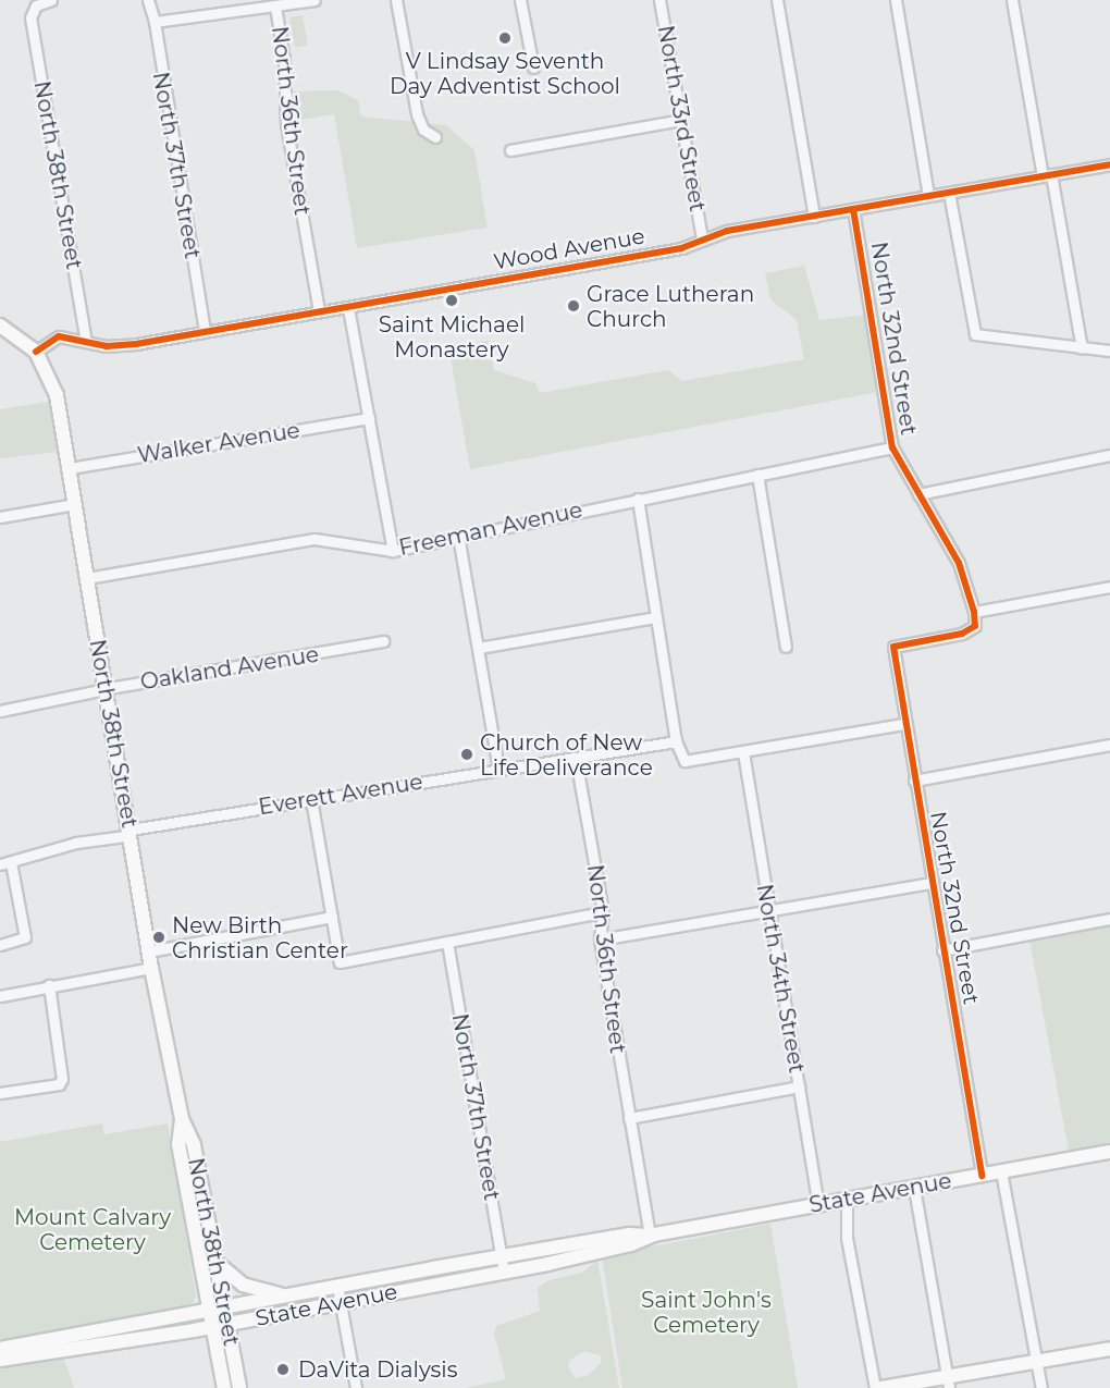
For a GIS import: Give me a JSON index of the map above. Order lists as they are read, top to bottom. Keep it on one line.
{"streets":{"main road":["North 38th Street","State Avenue"],"street":["North 33rd Street","North 36th Street","North 37th Street","Wood Avenue","North 32nd Street","Walker Avenue","Freeman Avenue","Oakland Avenue","Everett Avenue","North 34th Street"]},"crossings":[["North 33rd Street","Wood Avenue"],["North 36th Street","Wood Avenue"],["North 36th Street","Everett Avenue"],["North 36th Street","State Avenue"],["North 37th Street","Wood Avenue"],["North 37th Street","State Avenue"],["North 38th Street","Wood Avenue"],["North 38th Street","Walker Avenue"],["North 38th Street","Freeman Avenue"],["North 38th Street","Oakland Avenue"],["North 38th Street","Everett Avenue"],["North 38th Street","State Avenue"],["Wood Avenue","North 32nd Street"],["North 32nd Street","Freeman Avenue"],["North 32nd Street","State Avenue"],["North 34th Street","State Avenue"]],"parks":["Mount Calvary Cemetery","Saint John's Cemetery"],"places":["V Lindsay Seventh Day Adventist School","Saint Michael Monastery","Grace Lutheran Church","Church of New Life Deliverance","New Birth Christian Center","DaVita Dialysis"]}
